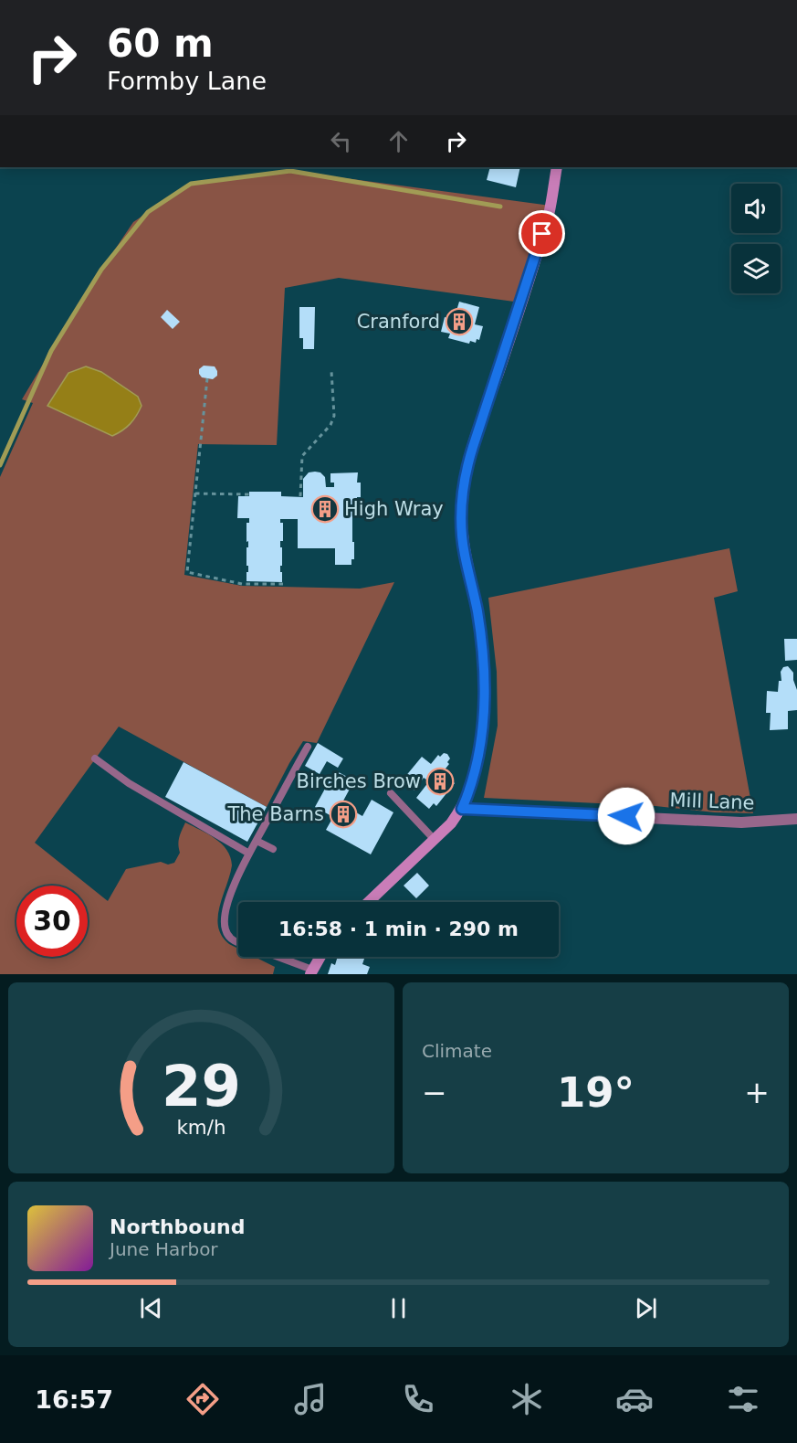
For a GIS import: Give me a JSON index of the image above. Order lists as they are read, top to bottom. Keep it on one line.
{"streets":{"street":["Mill Lane"]},"places":{"building":["Cranford","High Wray","Birches Brow","The Barns"]},"page":{"turn":["60 m","Formby Lane"],"limit":"30","trip":"16:58 · 1 min · 290 m","tile":"Climate","heat":["−","19°","+"],"song":["Northbound","June Harbor"],"tabs":"16:57","gauge":["29","km/h"]}}
